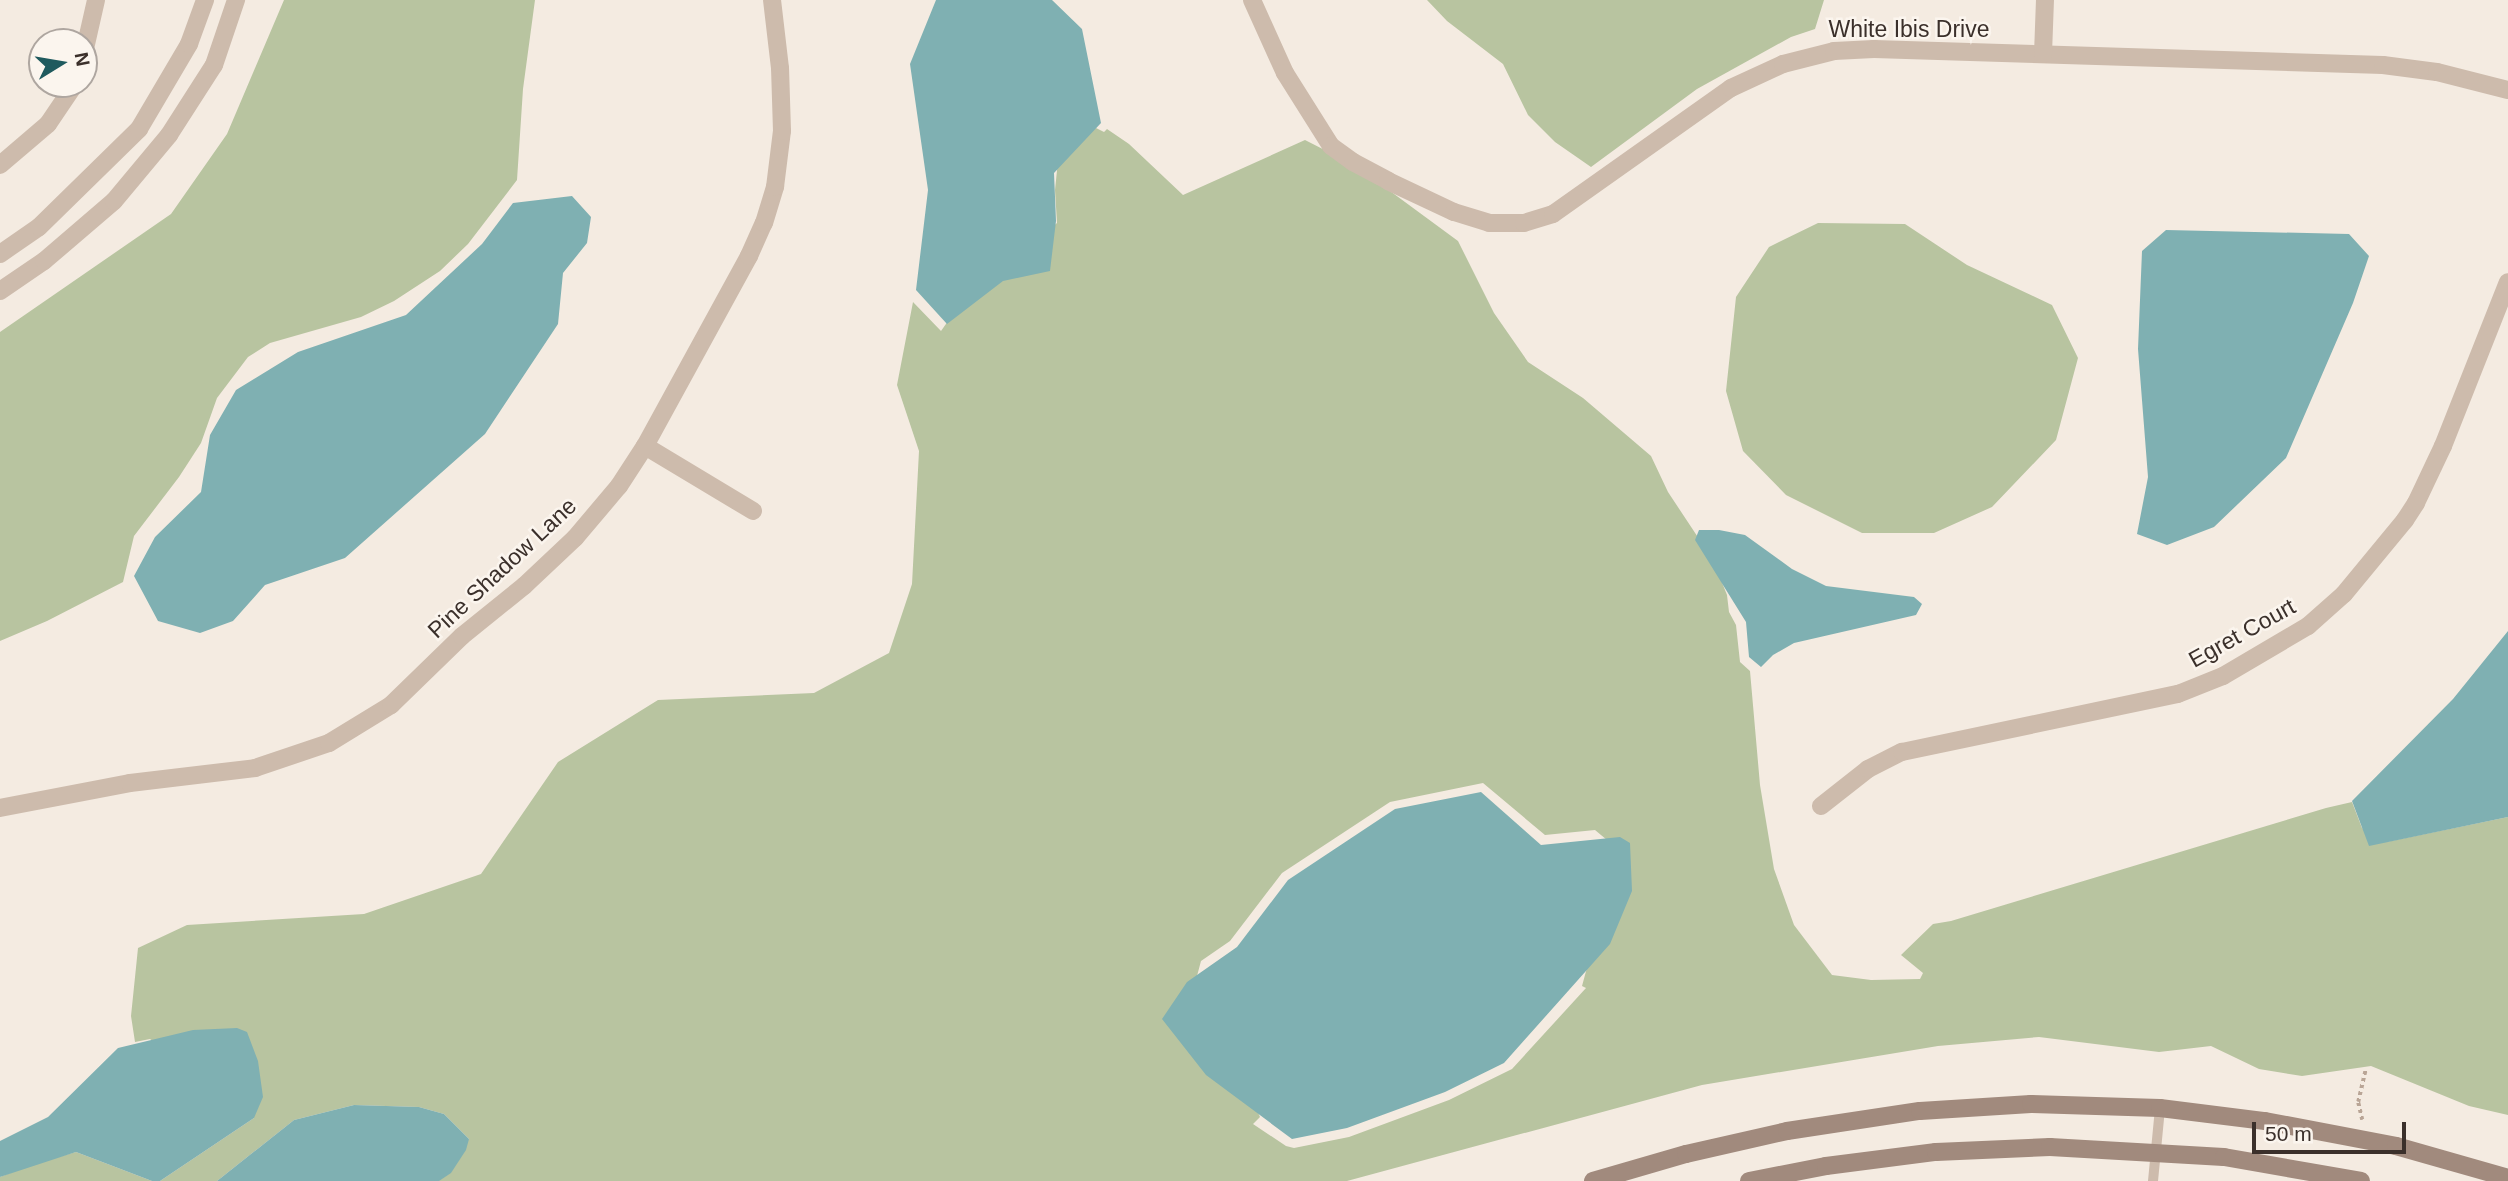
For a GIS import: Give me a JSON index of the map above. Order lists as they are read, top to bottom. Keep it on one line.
{"streets":{"street":["White Ibis Drive","Pine Shadow Lane","Egret Court"]},"scale_bar":"50 m","north":"right"}
